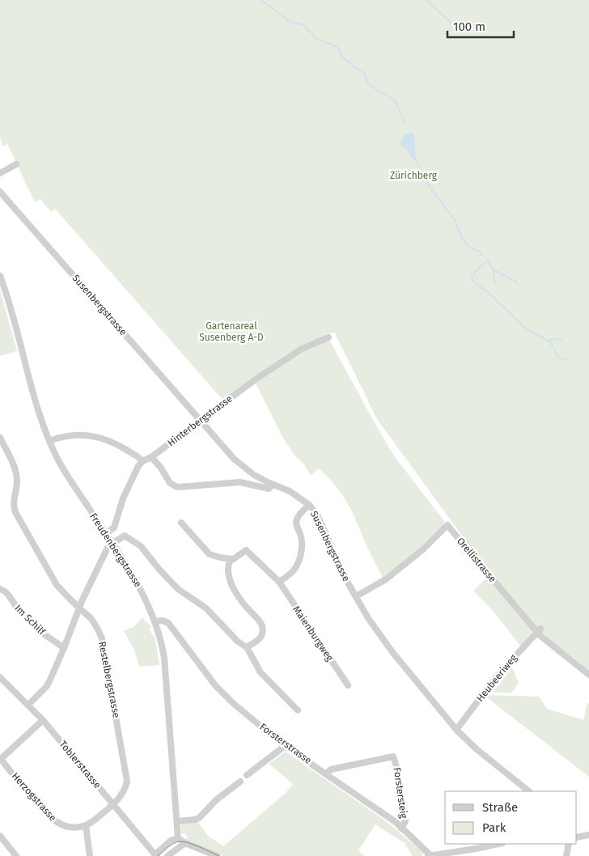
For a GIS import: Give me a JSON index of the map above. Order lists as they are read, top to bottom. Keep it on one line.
{"streets":{"street":["Susenbergstrasse","Hinterbergstrasse","Freudenbergstrasse","Orellistrasse","Im Schilf","Maienburgweg","Heubeeriweg","Restelbergstrasse","Forsterstrasse","Toblerstrasse","Forstersteig","Herzogstrasse"]},"crossings":[["Susenbergstrasse","Hinterbergstrasse"],["Susenbergstrasse","Orellistrasse"],["Susenbergstrasse","Heubeeriweg"],["Freudenbergstrasse","Forsterstrasse"],["Orellistrasse","Heubeeriweg"],["Restelbergstrasse","Toblerstrasse"],["Forsterstrasse","Forstersteig"]],"parks":["Zürichberg","Gartenareal Susenberg A-D"],"legend":["Straße","Park"],"scale_bar":"100 m"}
